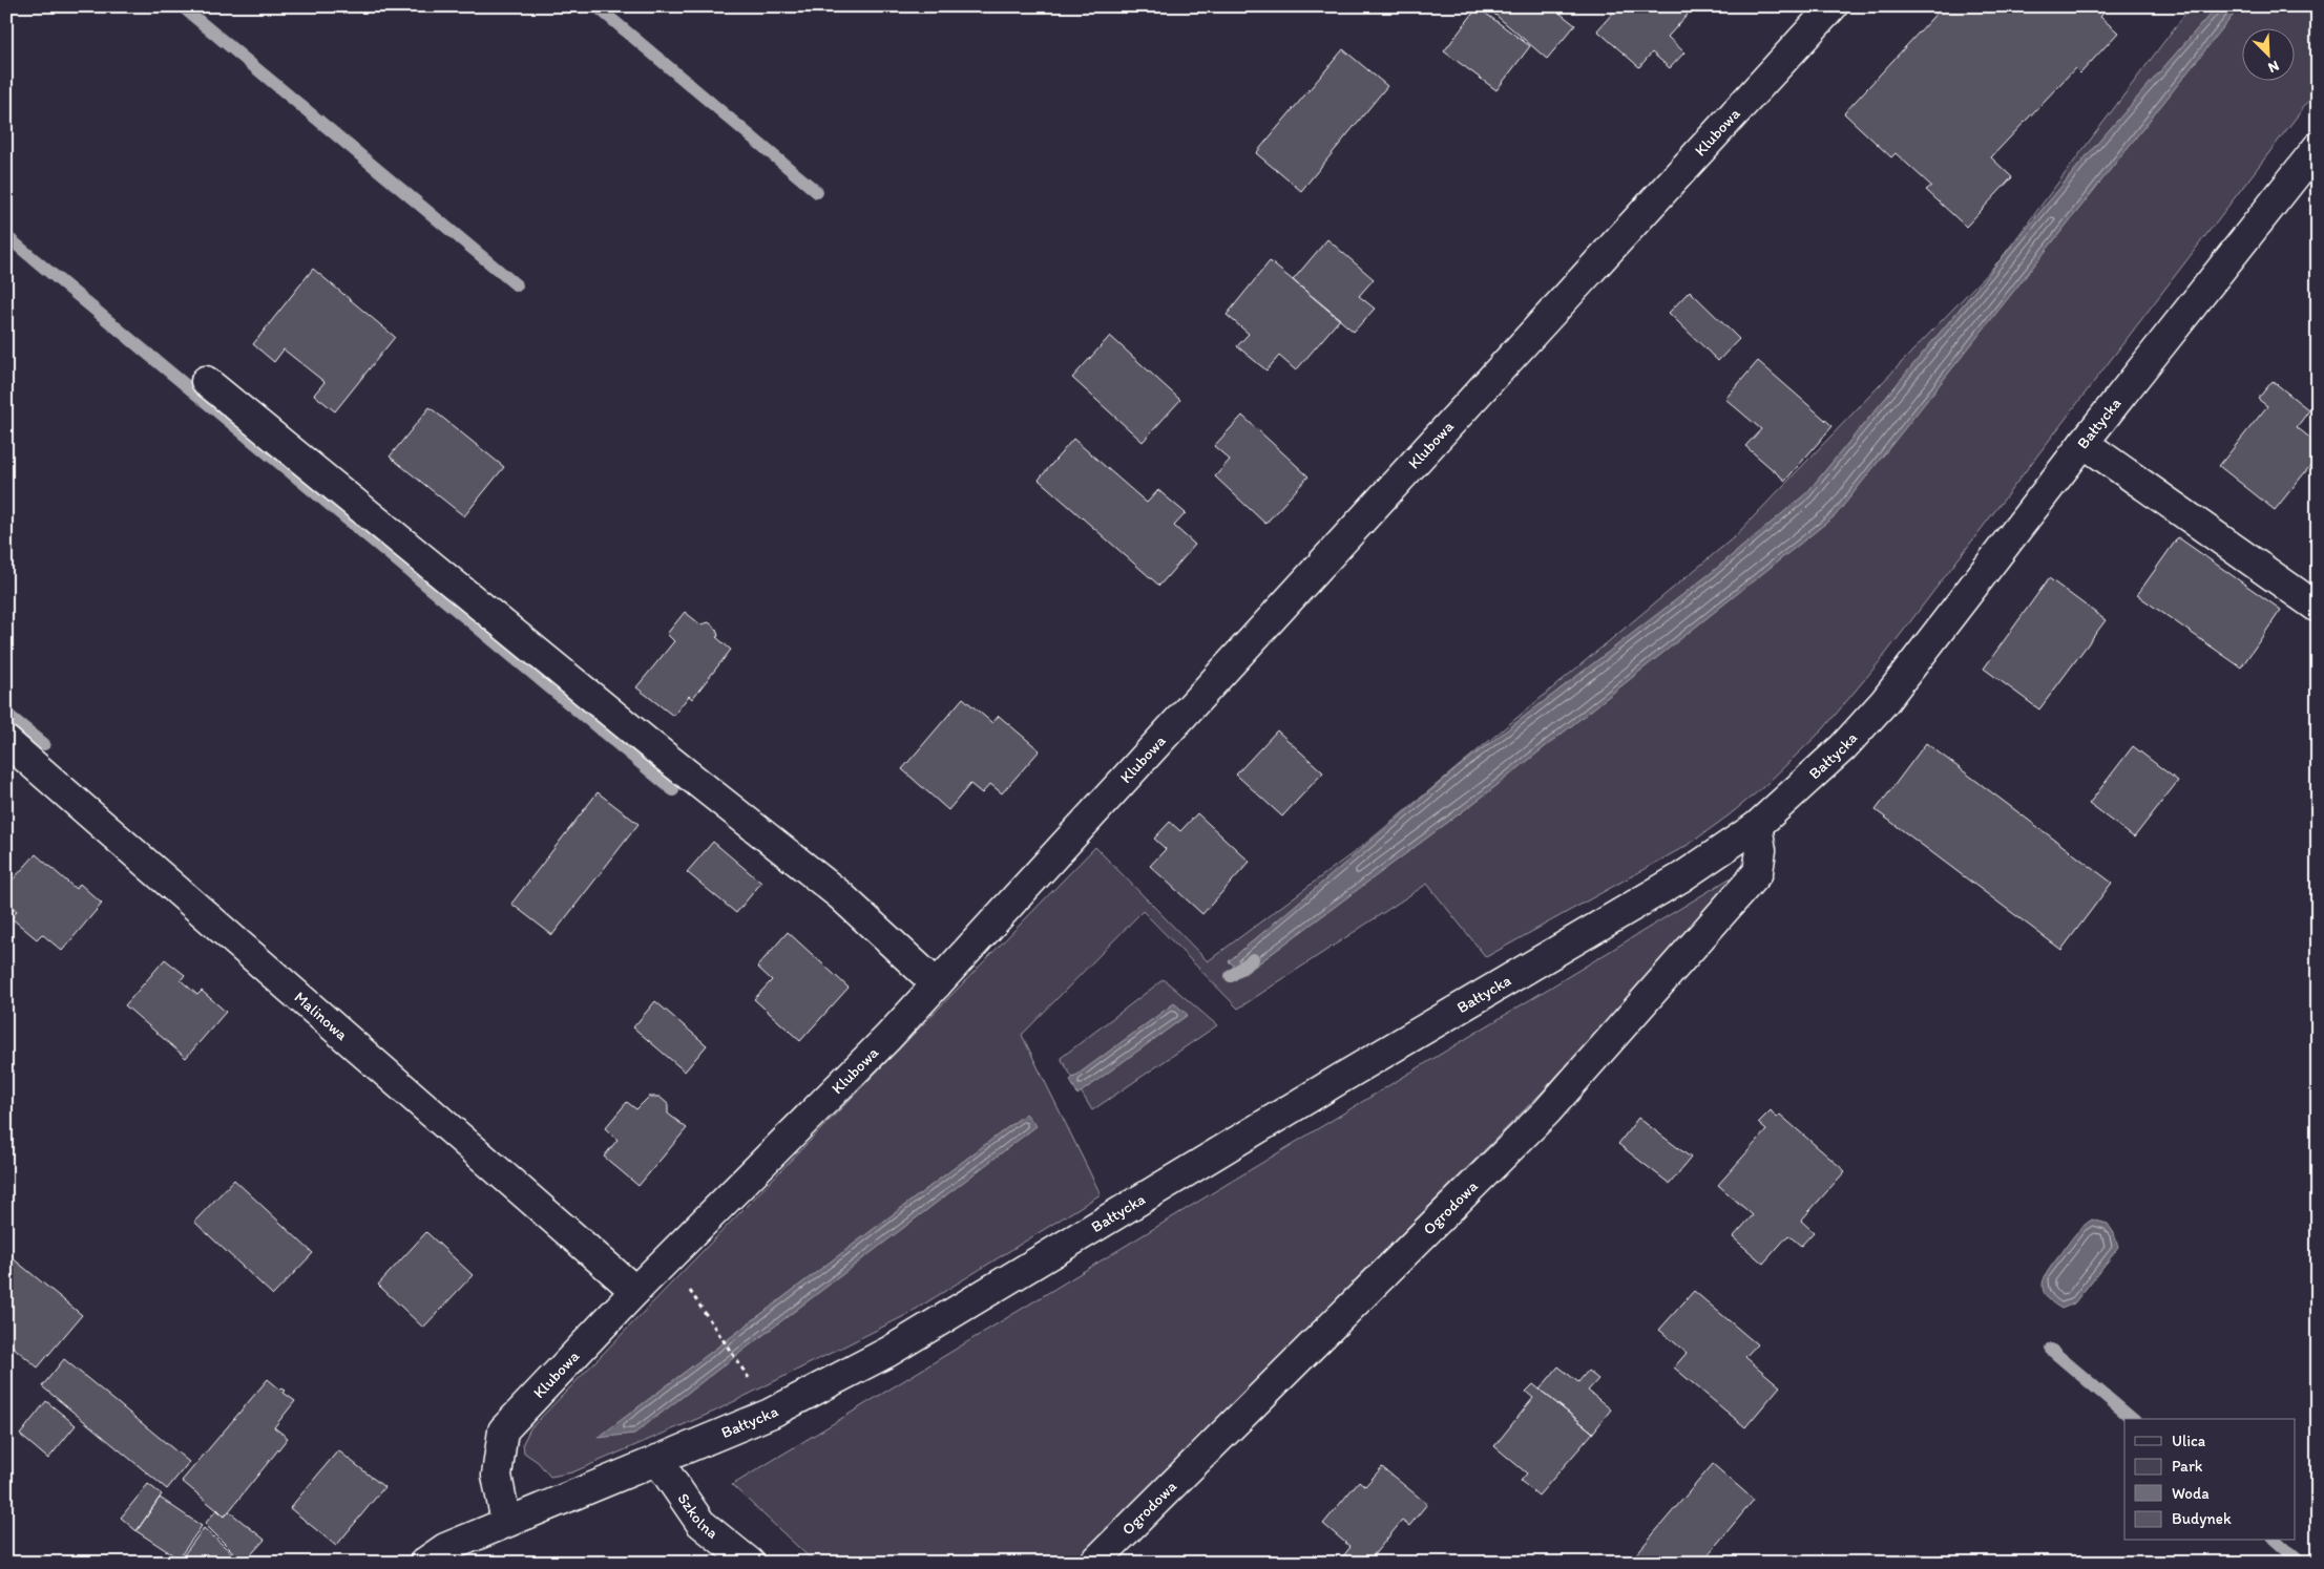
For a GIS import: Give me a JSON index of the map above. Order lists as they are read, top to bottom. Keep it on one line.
{"streets":{"street":["Klubowa","Bałtycka","Malinowa","Ogrodowa","Szkolna"]},"crossings":[["Klubowa","Bałtycka"],["Klubowa","Malinowa"],["Bałtycka","Ogrodowa"],["Bałtycka","Szkolna"]],"legend":["Ulica","Park","Woda","Budynek"],"north":"bottom right"}
